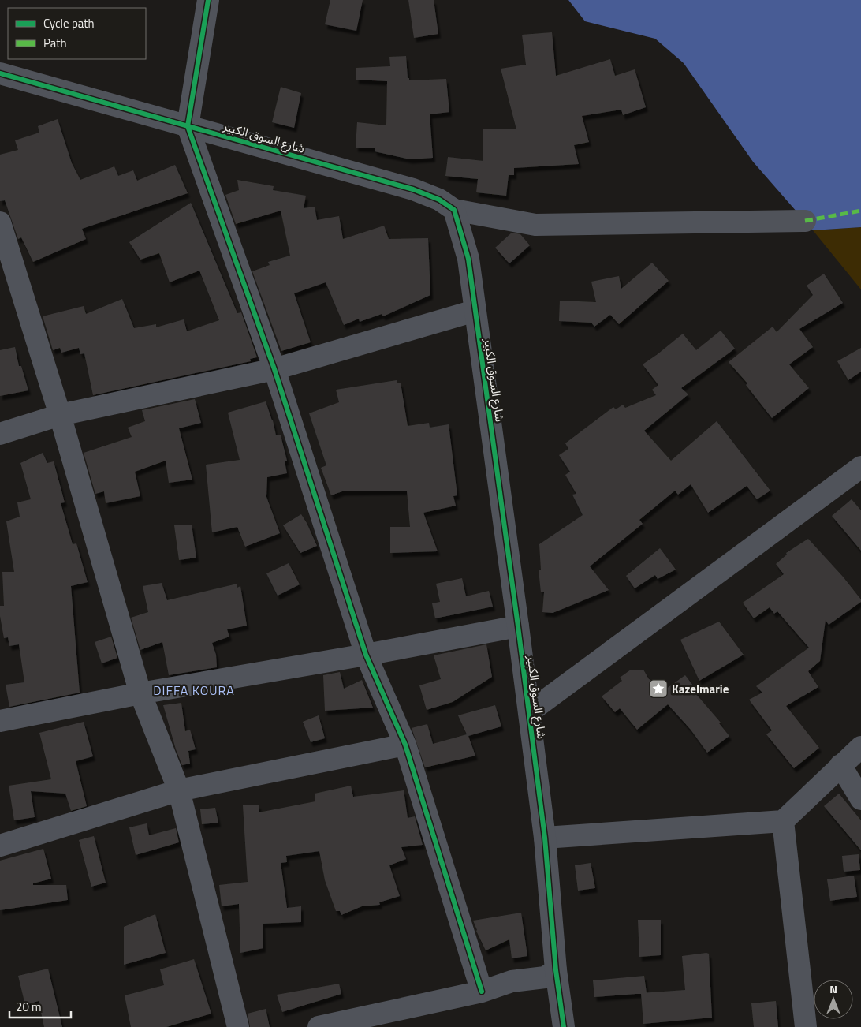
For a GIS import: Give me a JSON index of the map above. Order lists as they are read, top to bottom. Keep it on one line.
{"streets":{"street":["شارع السوق الكبير"]},"districts":["DIFFA KOURA"],"places":{"place":["Kazelmarie"]},"legend":["Cycle path","Path"],"scale_bar":"20 m","north":"top"}
